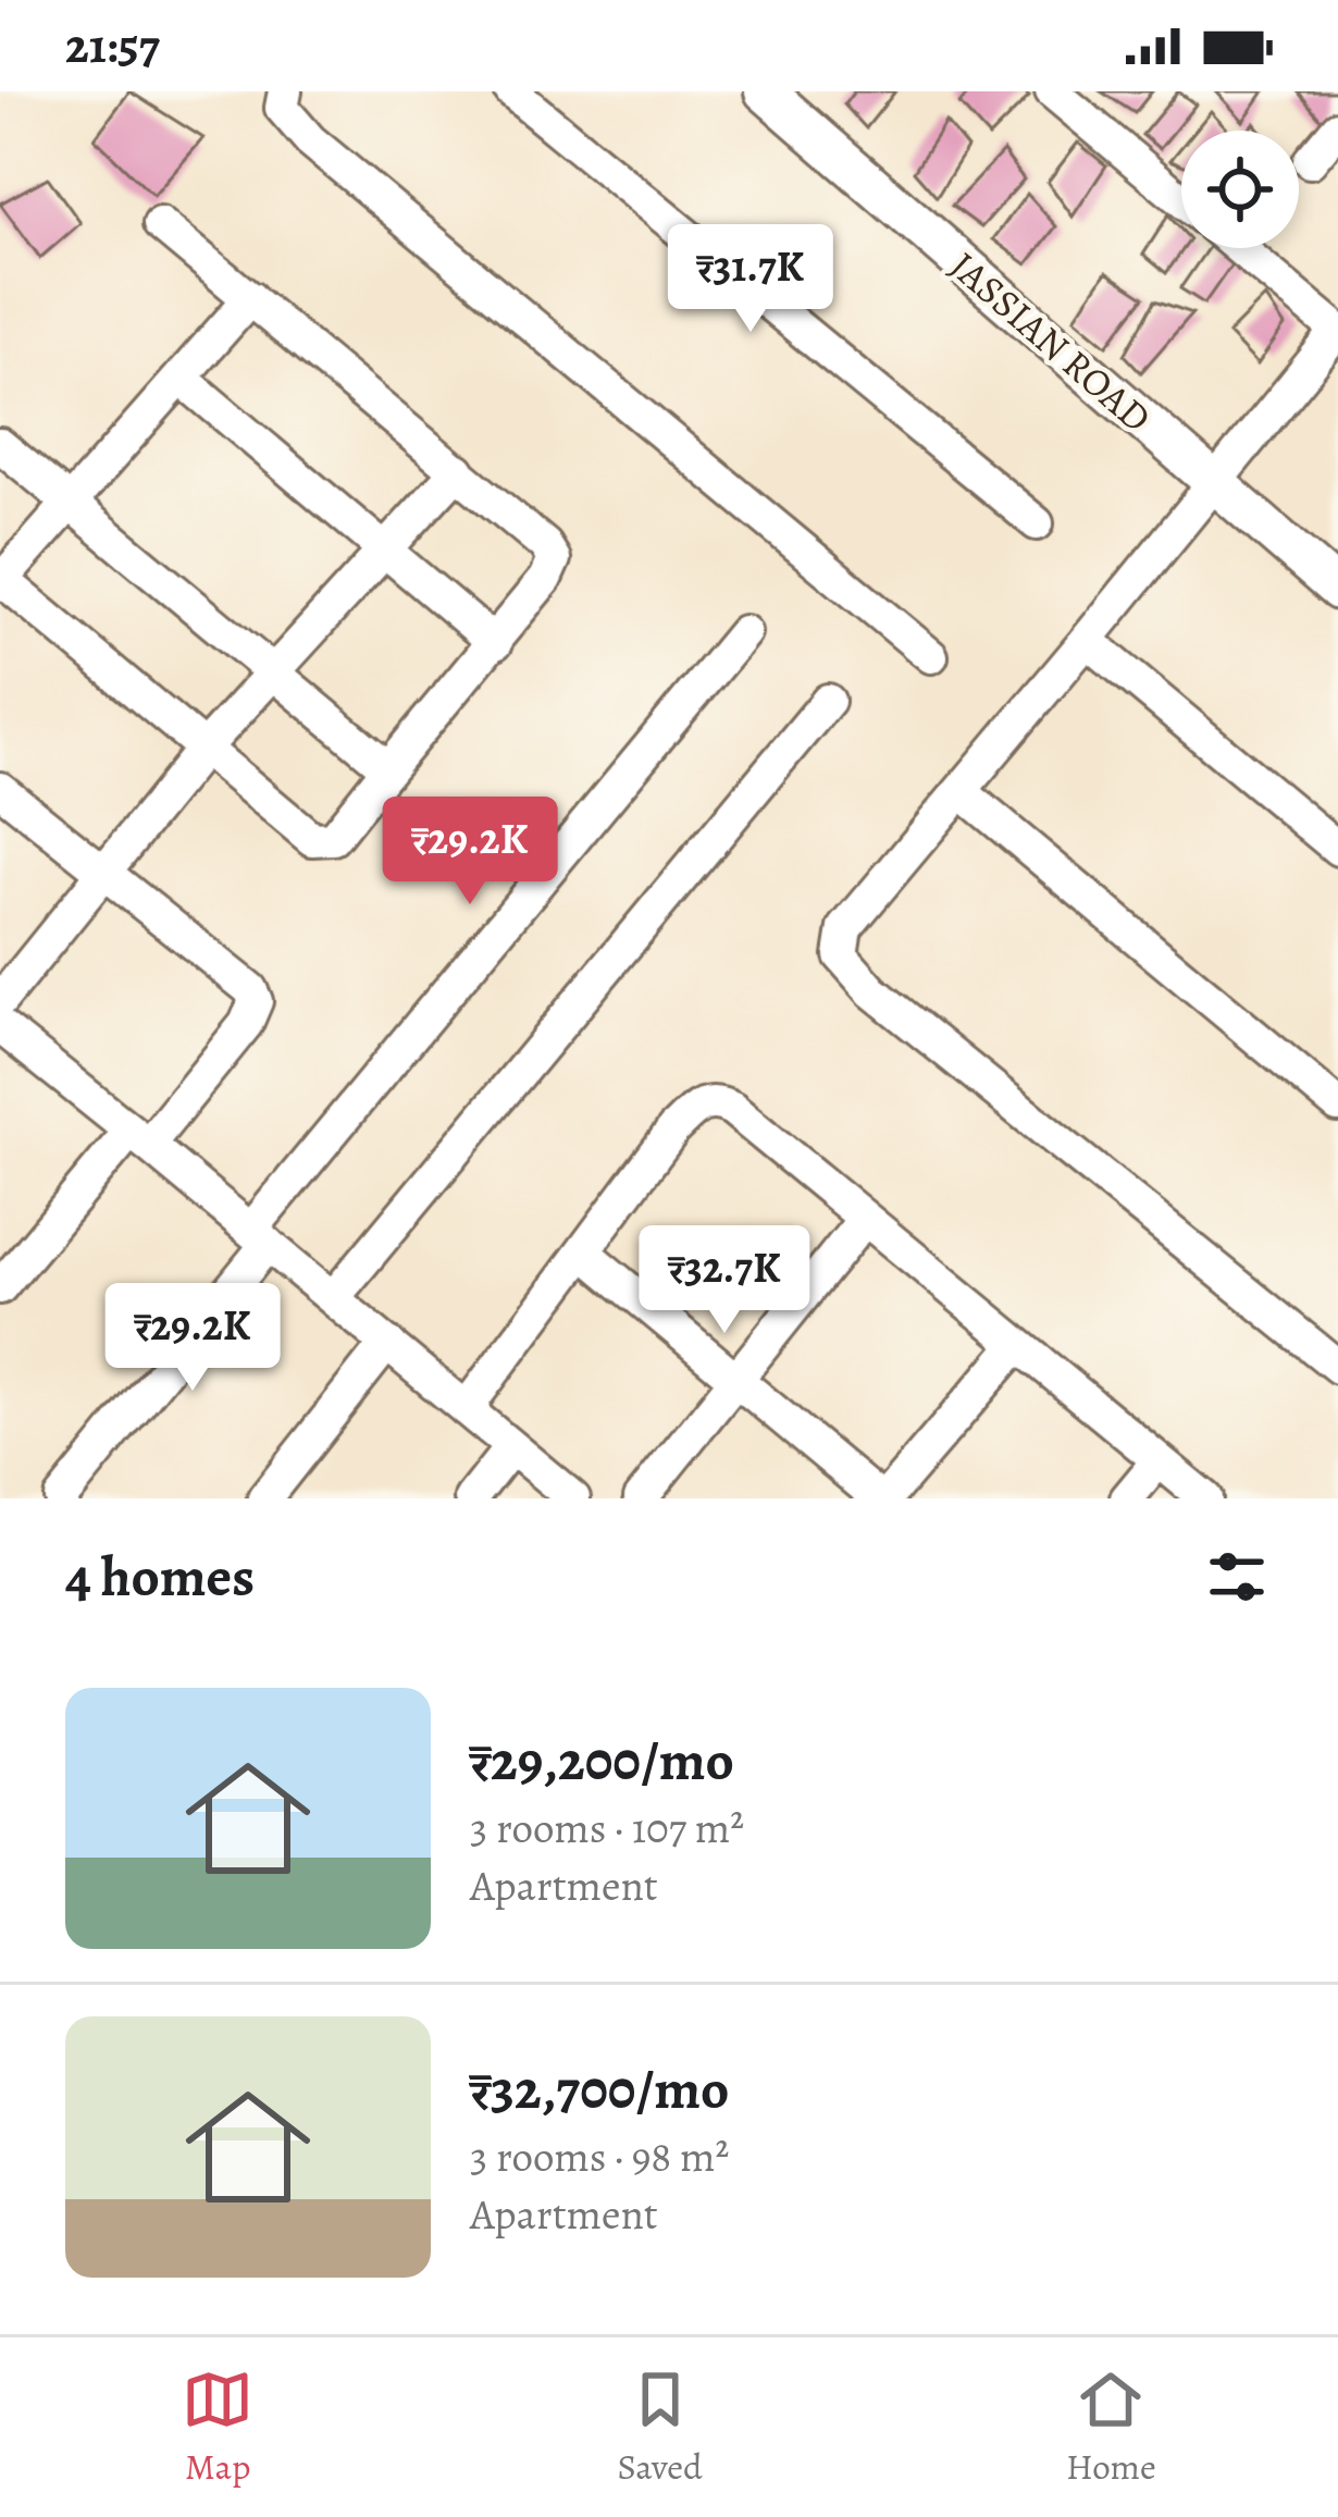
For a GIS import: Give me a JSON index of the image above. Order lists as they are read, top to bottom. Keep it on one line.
{"streets":{"street":["JASSIAN ROAD"]},"page":{"status":"21:57","price":["₹31.7K","₹29.2K","₹32.7K","₹29.2K"],"heading":"4 homes","list":[{"name":"₹29,200/mo","note":"3 rooms · 107 m² · Apartment"},{"name":"₹32,700/mo","note":"3 rooms · 98 m² · Apartment"}],"tabs":["Map","Saved","Home"]}}
